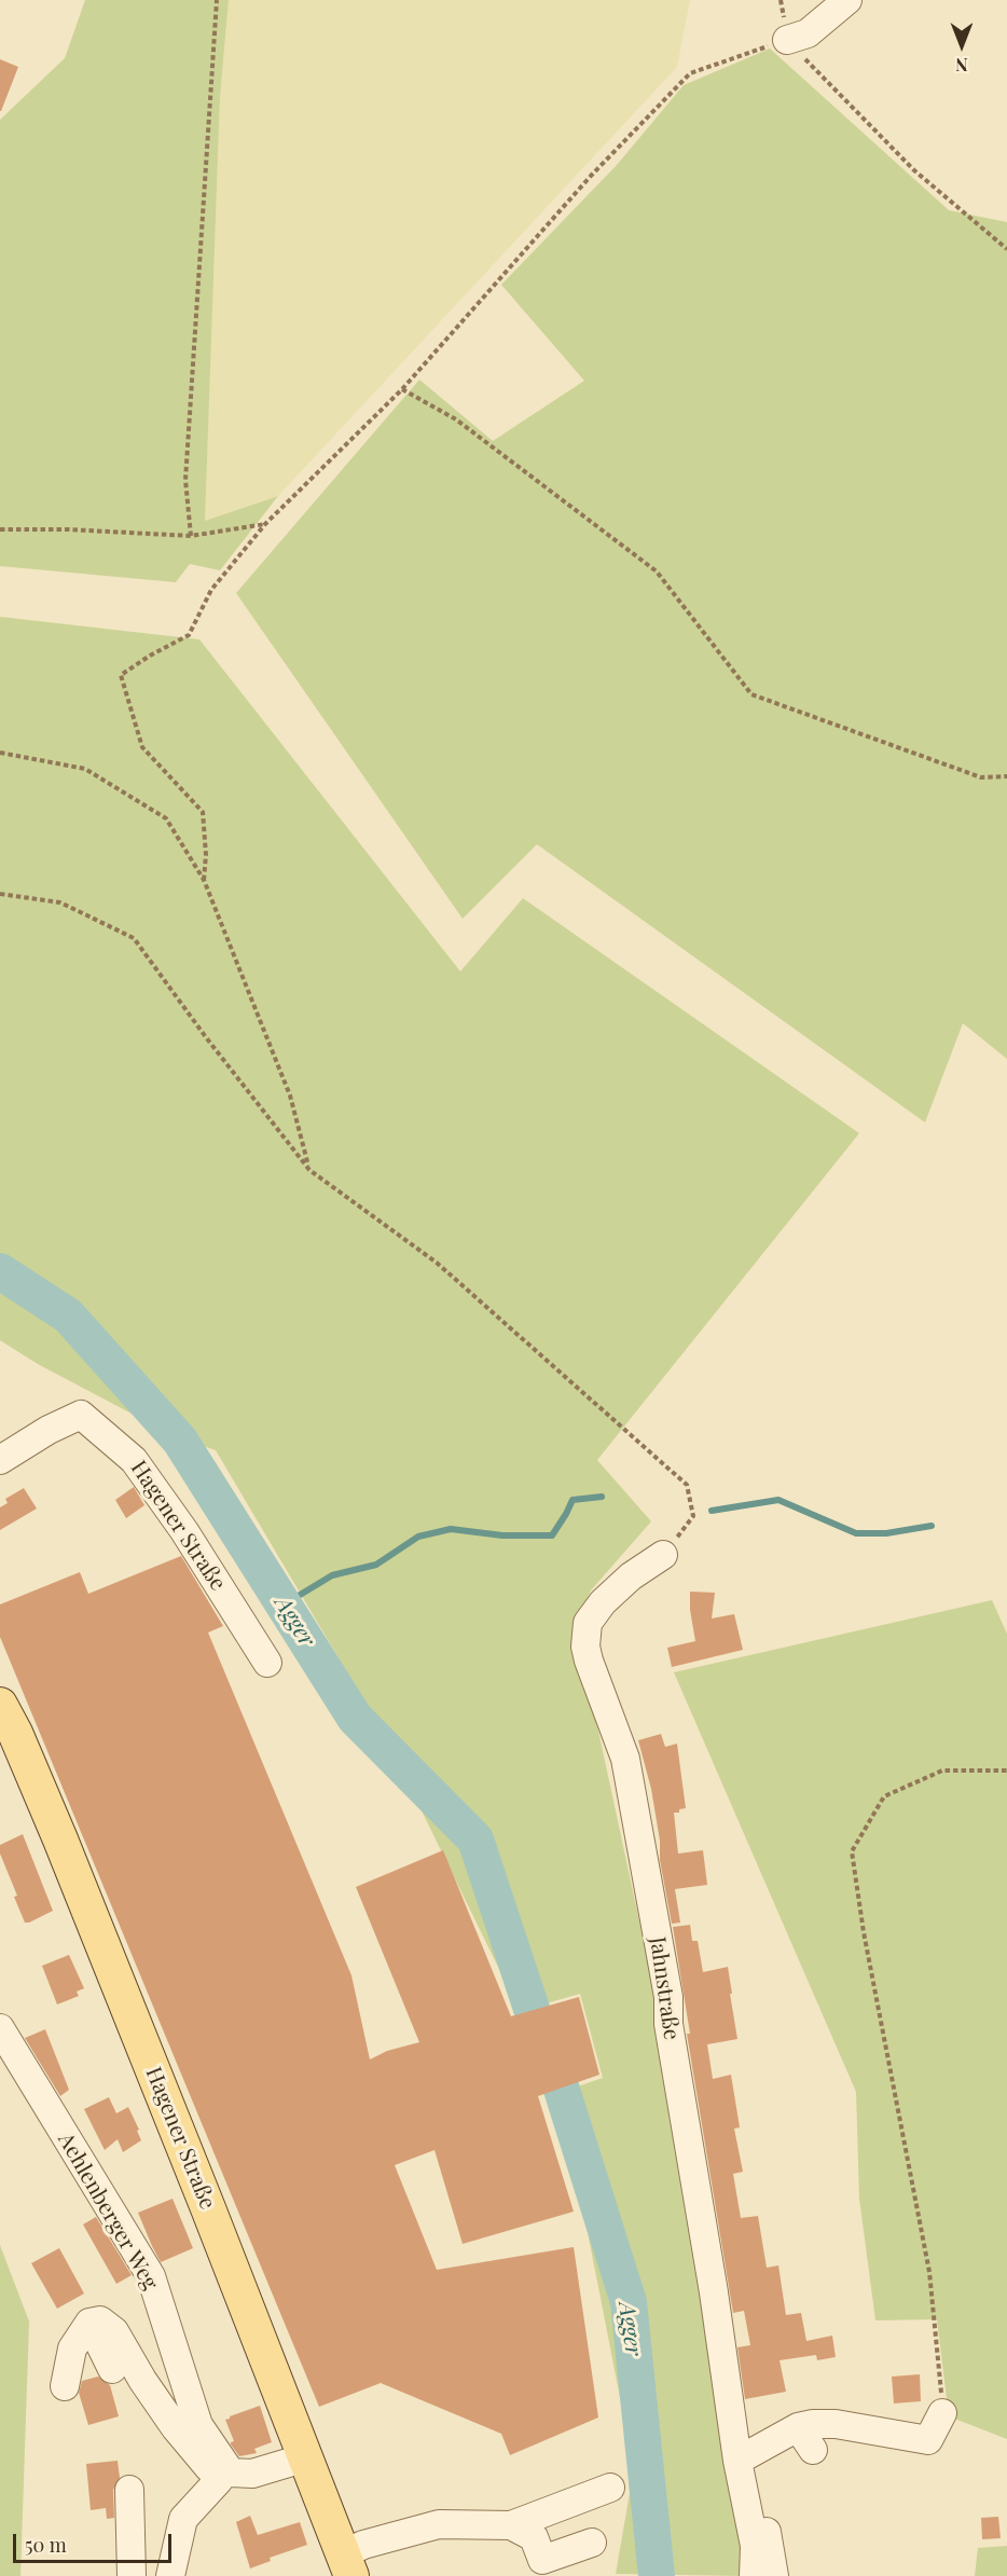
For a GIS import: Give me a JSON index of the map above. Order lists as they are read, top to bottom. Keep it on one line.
{"streets":{"main road":["Hagener Straße"],"street":["Jahnstraße","Aehlenberger Weg"]},"water":["Agger"],"scale_bar":"50 m","north":"bottom"}
